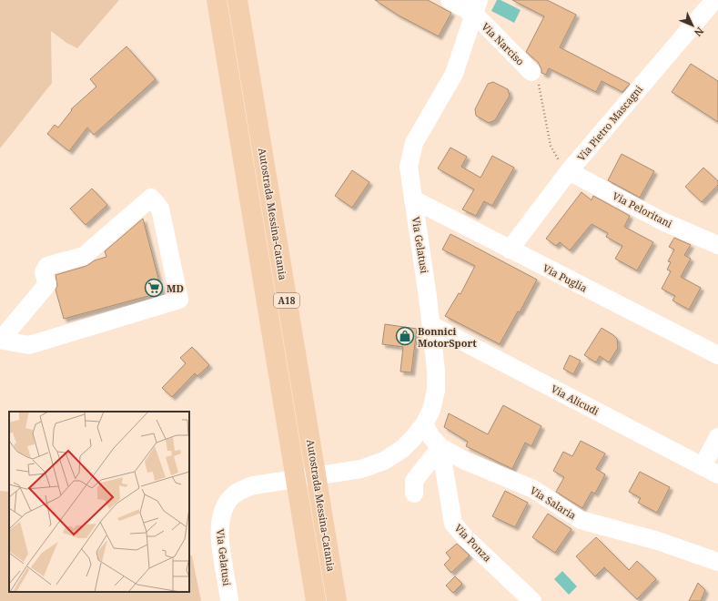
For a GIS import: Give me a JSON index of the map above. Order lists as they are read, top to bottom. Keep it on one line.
{"streets":{"highway":["Autostrada Messina-Catania","A18"],"street":["Via Narciso","Via Pietro Mascagni","Via Peloritani","Via Gelatusi","Via Puglia","Via Alicudi","Via Salaria","Via Ponza"]},"crossings":[["Via Narciso","Via Gelatusi"],["Via Pietro Mascagni","Via Peloritani"],["Via Pietro Mascagni","Via Puglia"],["Via Gelatusi","Via Puglia"],["Via Gelatusi","Via Alicudi"],["Via Gelatusi","Via Salaria"],["Via Salaria","Via Ponza"]],"places":{"supermarket":["MD"],"shop":["Bonnici MotorSport"]},"north":"bottom right"}
